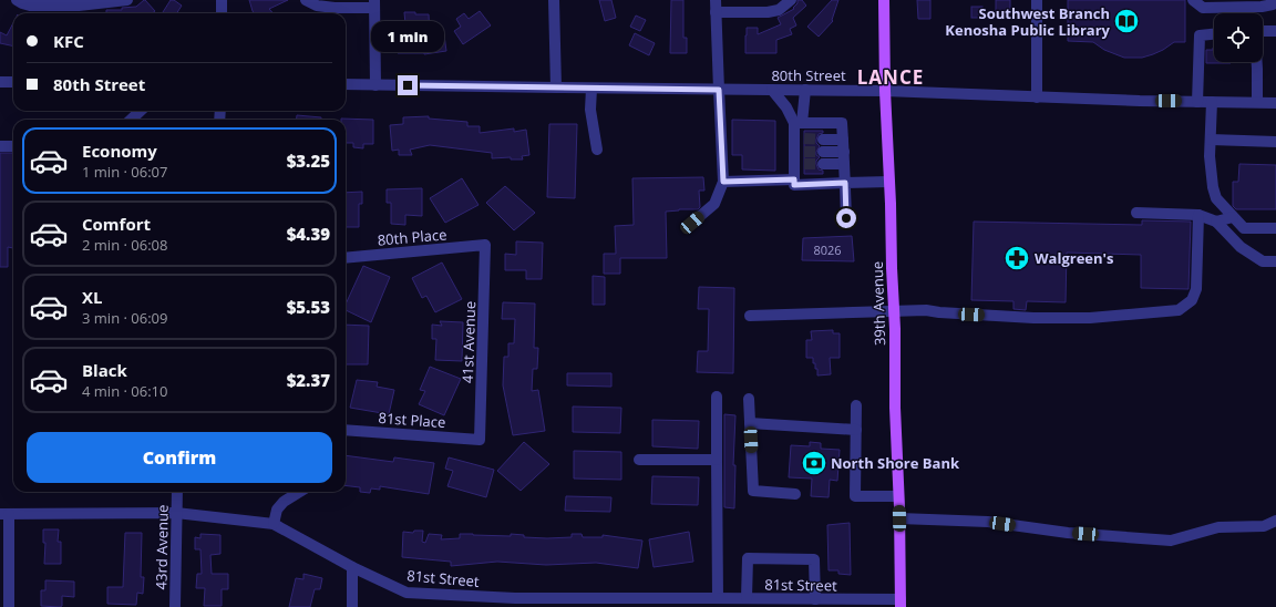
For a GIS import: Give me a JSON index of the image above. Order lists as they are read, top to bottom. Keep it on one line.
{"streets":{"main road":["39th Avenue"],"street":["80th Street","80th Place","41st Avenue","81st Place","43rd Avenue","81st Street"]},"crossings":[["80th Street","39th Avenue"],["80th Place","41st Avenue"],["39th Avenue","81st Street"],["41st Avenue","81st Place"],["43rd Avenue","81st Street"]],"districts":["LANCE"],"places":{"library":["Southwest Branch Kenosha Public Library"],"pharmacy":["Walgreen's"],"bank":["North Shore Bank"]},"house_numbers":["8026"],"page":{"banner":["KFC","80th Street"],"bubble":"1 min","list":[{"name":"Economy","note":"1 min · 06:07","value":"$3.25"},{"name":"Comfort","note":"2 min · 06:08","value":"$4.39"},{"name":"XL","note":"3 min · 06:09","value":"$5.53"},{"name":"Black","note":"4 min · 06:10","value":"$2.37"}],"buttons":"Confirm"}}
